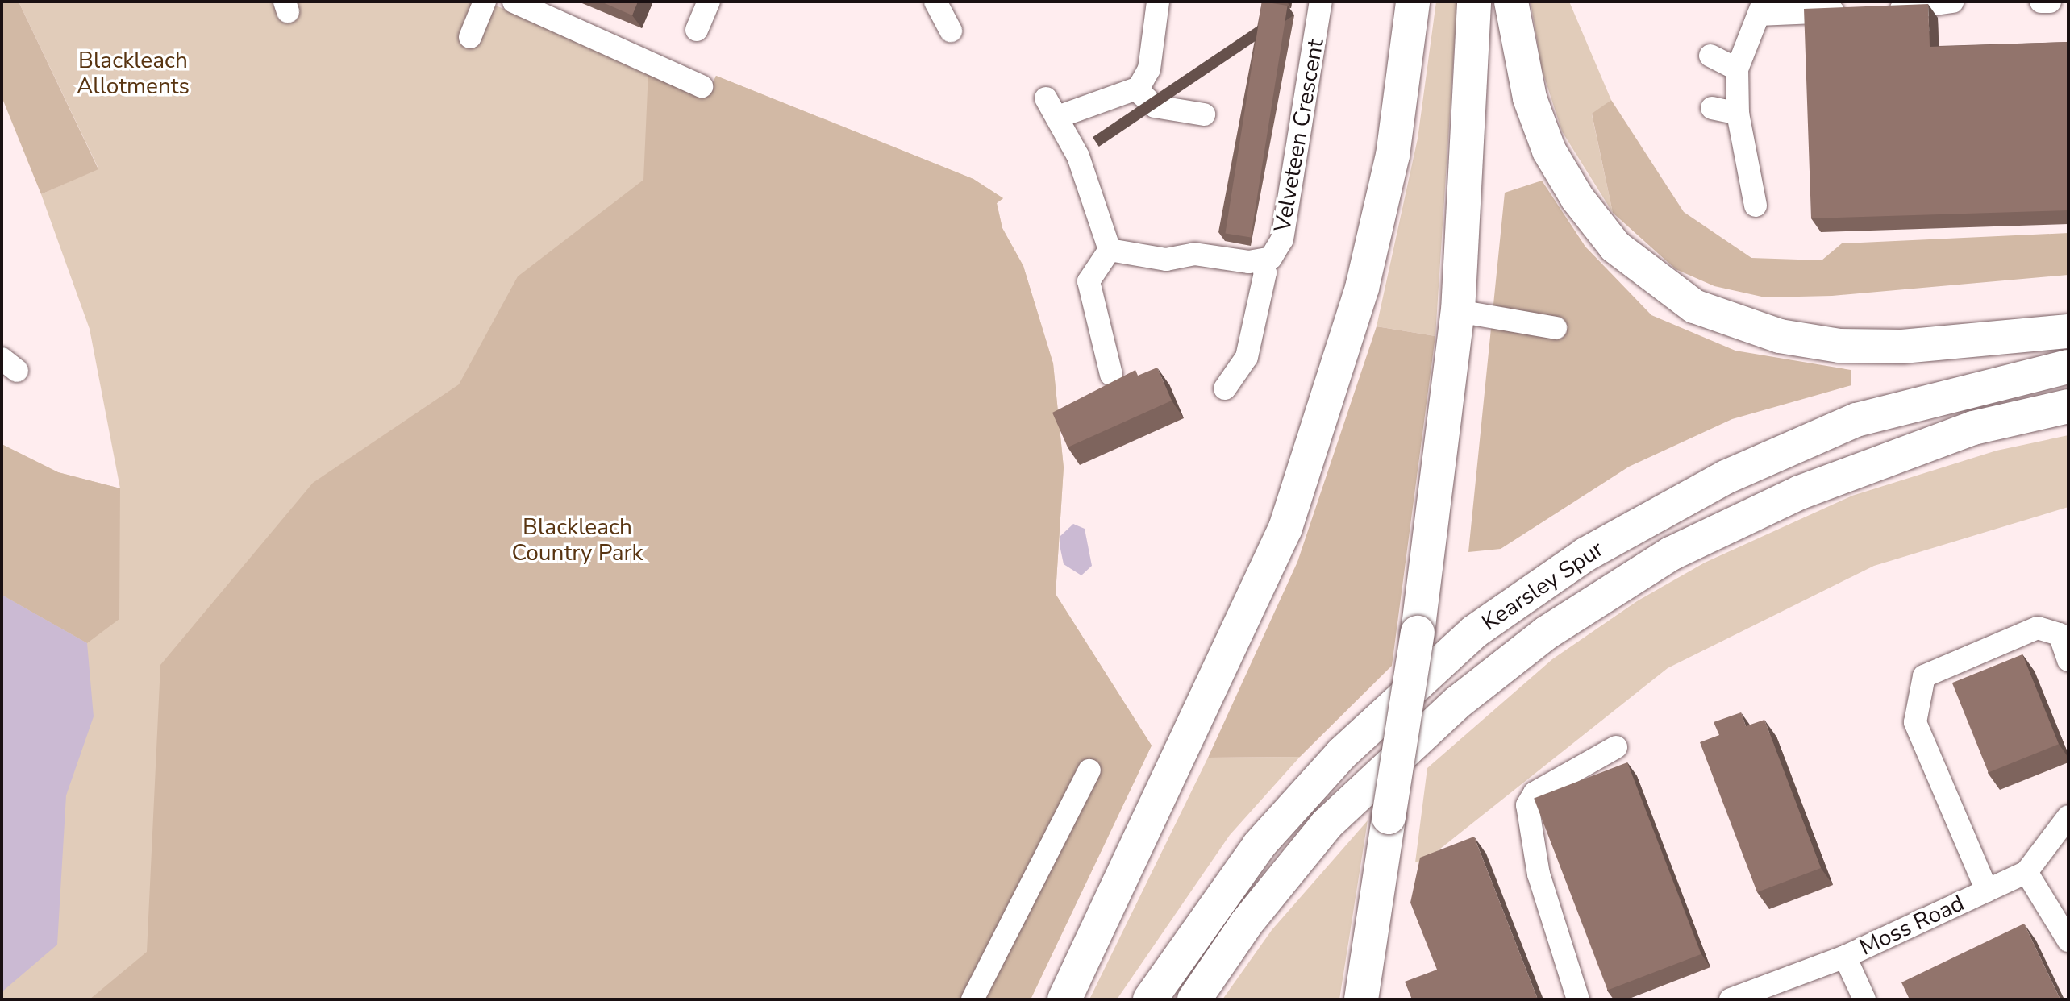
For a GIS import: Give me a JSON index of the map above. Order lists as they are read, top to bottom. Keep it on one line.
{"streets":{"highway":["Kearsley Spur"],"street":["Velveteen Crescent","Moss Road"]},"parks":["Blackleach Allotments","Blackleach Country Park"]}
